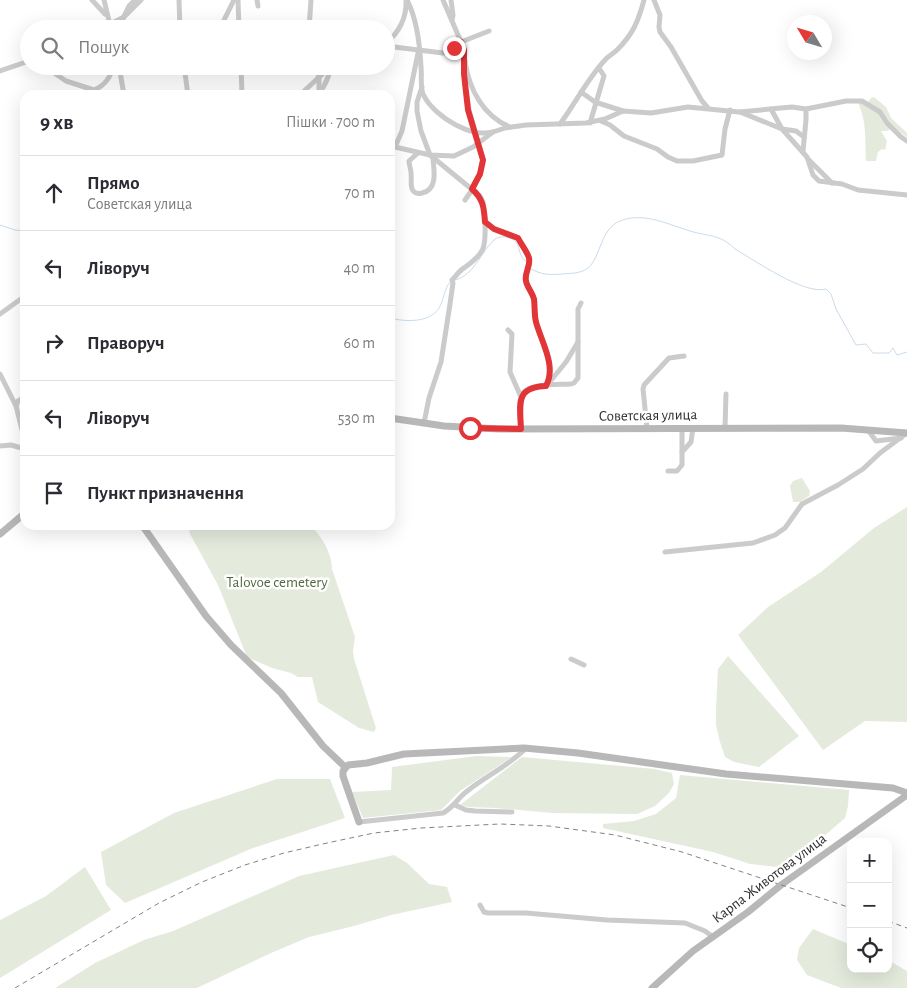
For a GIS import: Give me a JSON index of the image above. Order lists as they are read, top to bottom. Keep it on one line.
{"streets":{"street":["Советская улица","Карпа Животова улица"]},"parks":["Talovoe cemetery"],"north":"top left","page":{"search":"Пошук","heading":["9 хв","Пішки · 700 m"],"list":[["Прямо","Советская улица","70 m"],["Ліворуч","40 m"],["Праворуч","60 m"],["Ліворуч","530 m"],"Пункт призначення"],"map_buttons":["+","−"]}}
